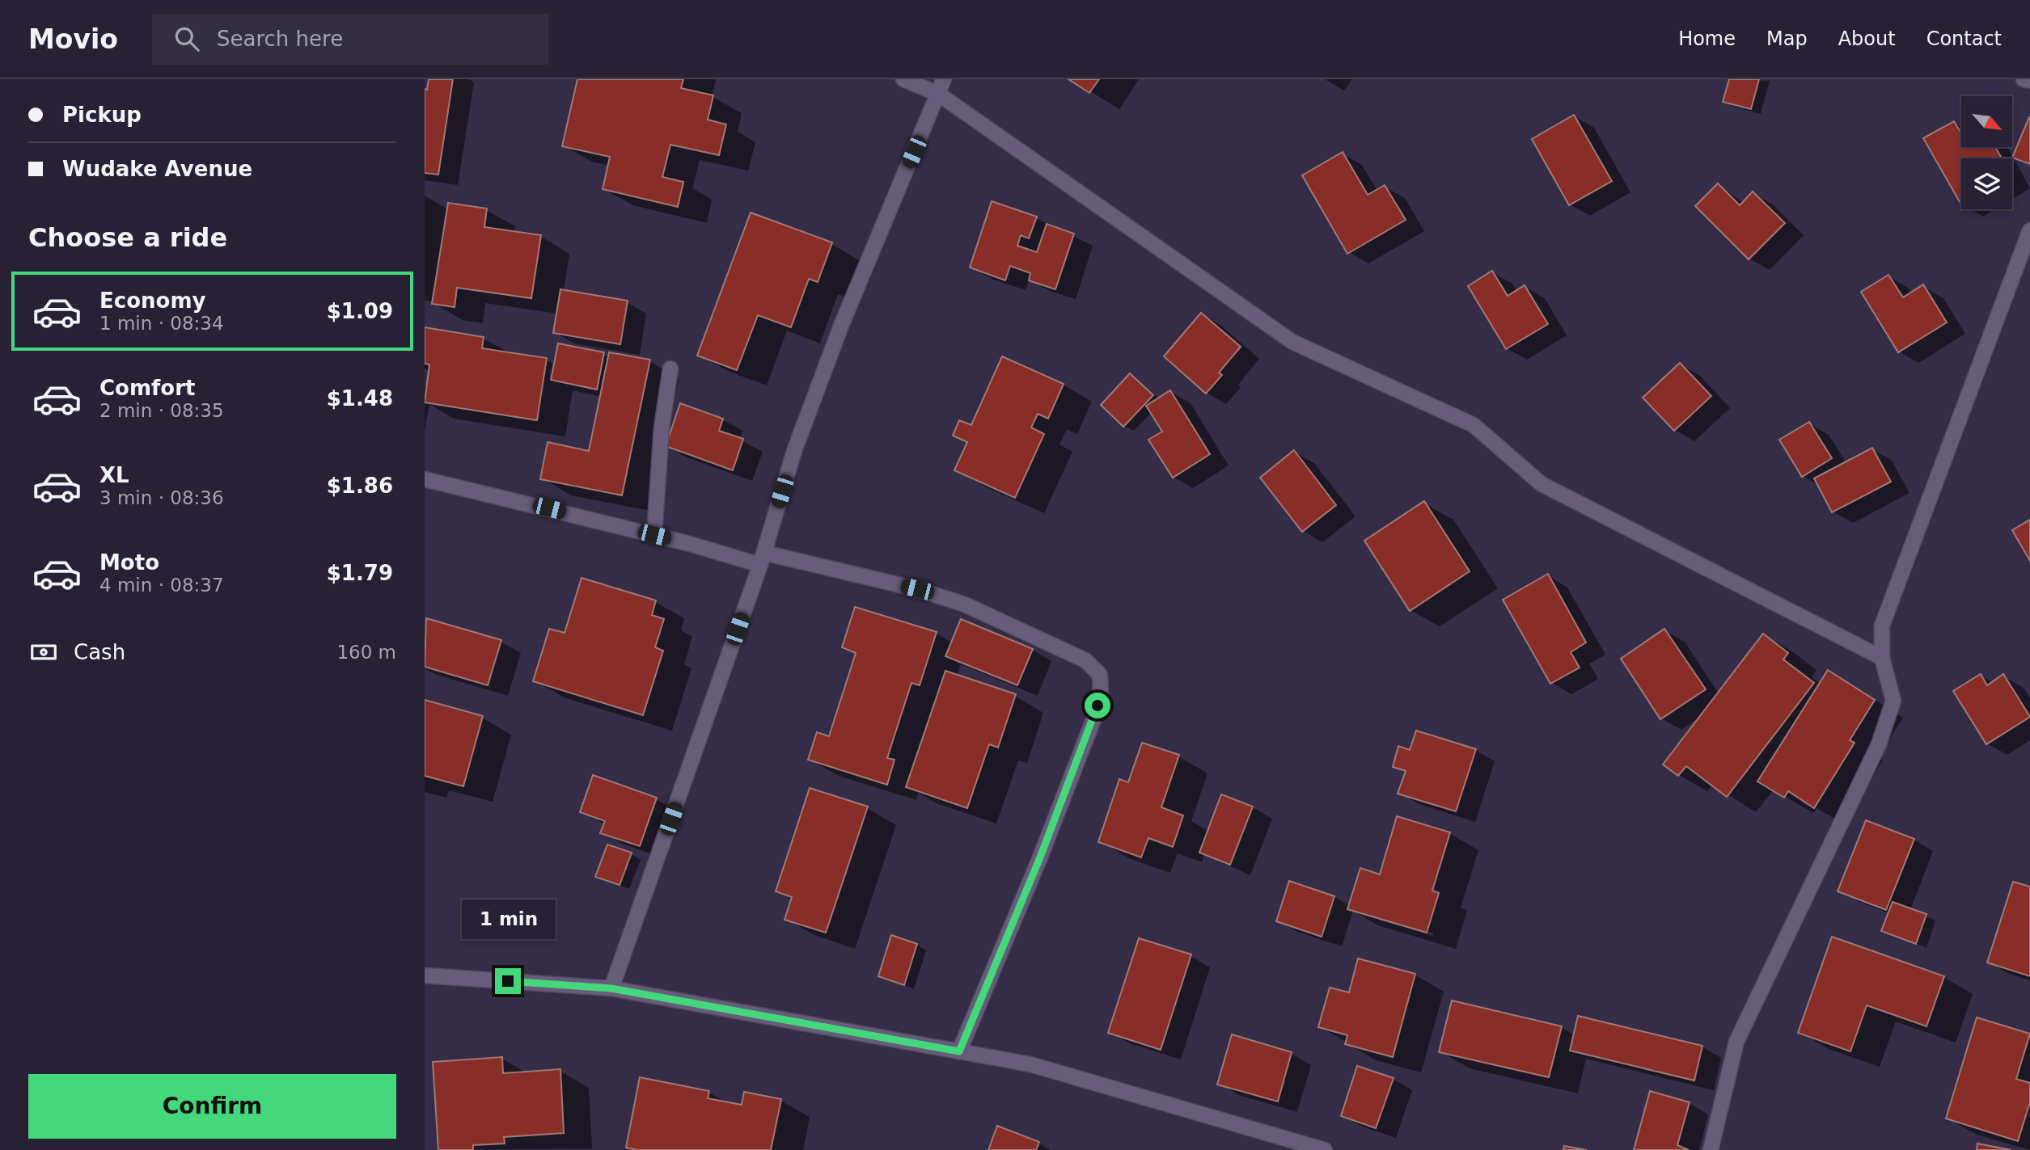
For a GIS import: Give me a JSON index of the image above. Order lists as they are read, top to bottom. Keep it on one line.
{"north":"bottom right","page":{"header":"Movio","search":"Search here","nav":["Home","Map","About","Contact"],"banner":["Pickup","Wudake Avenue"],"heading":"Choose a ride","list":[{"name":"Economy","note":"1 min · 08:34","value":"$1.09"},{"name":"Comfort","note":"2 min · 08:35","value":"$1.48"},{"name":"XL","note":"3 min · 08:36","value":"$1.86"},{"name":"Moto","note":"4 min · 08:37","value":"$1.79"}],"pay":["Cash","160 m"],"bubble":"1 min","buttons":"Confirm"}}
